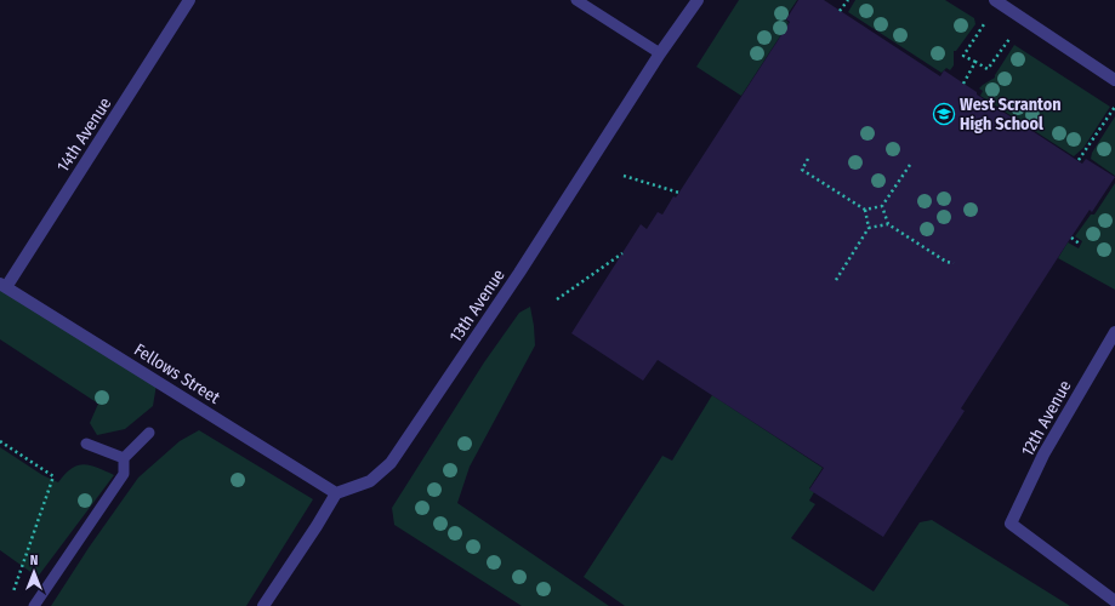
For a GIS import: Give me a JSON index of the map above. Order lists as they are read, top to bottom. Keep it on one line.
{"streets":{"street":["14th Avenue","13th Avenue","Fellows Street","12th Avenue"]},"crossings":[["14th Avenue","Fellows Street"],["13th Avenue","Fellows Street"]],"places":{"school or university":["West Scranton High School"]},"north":"top"}
